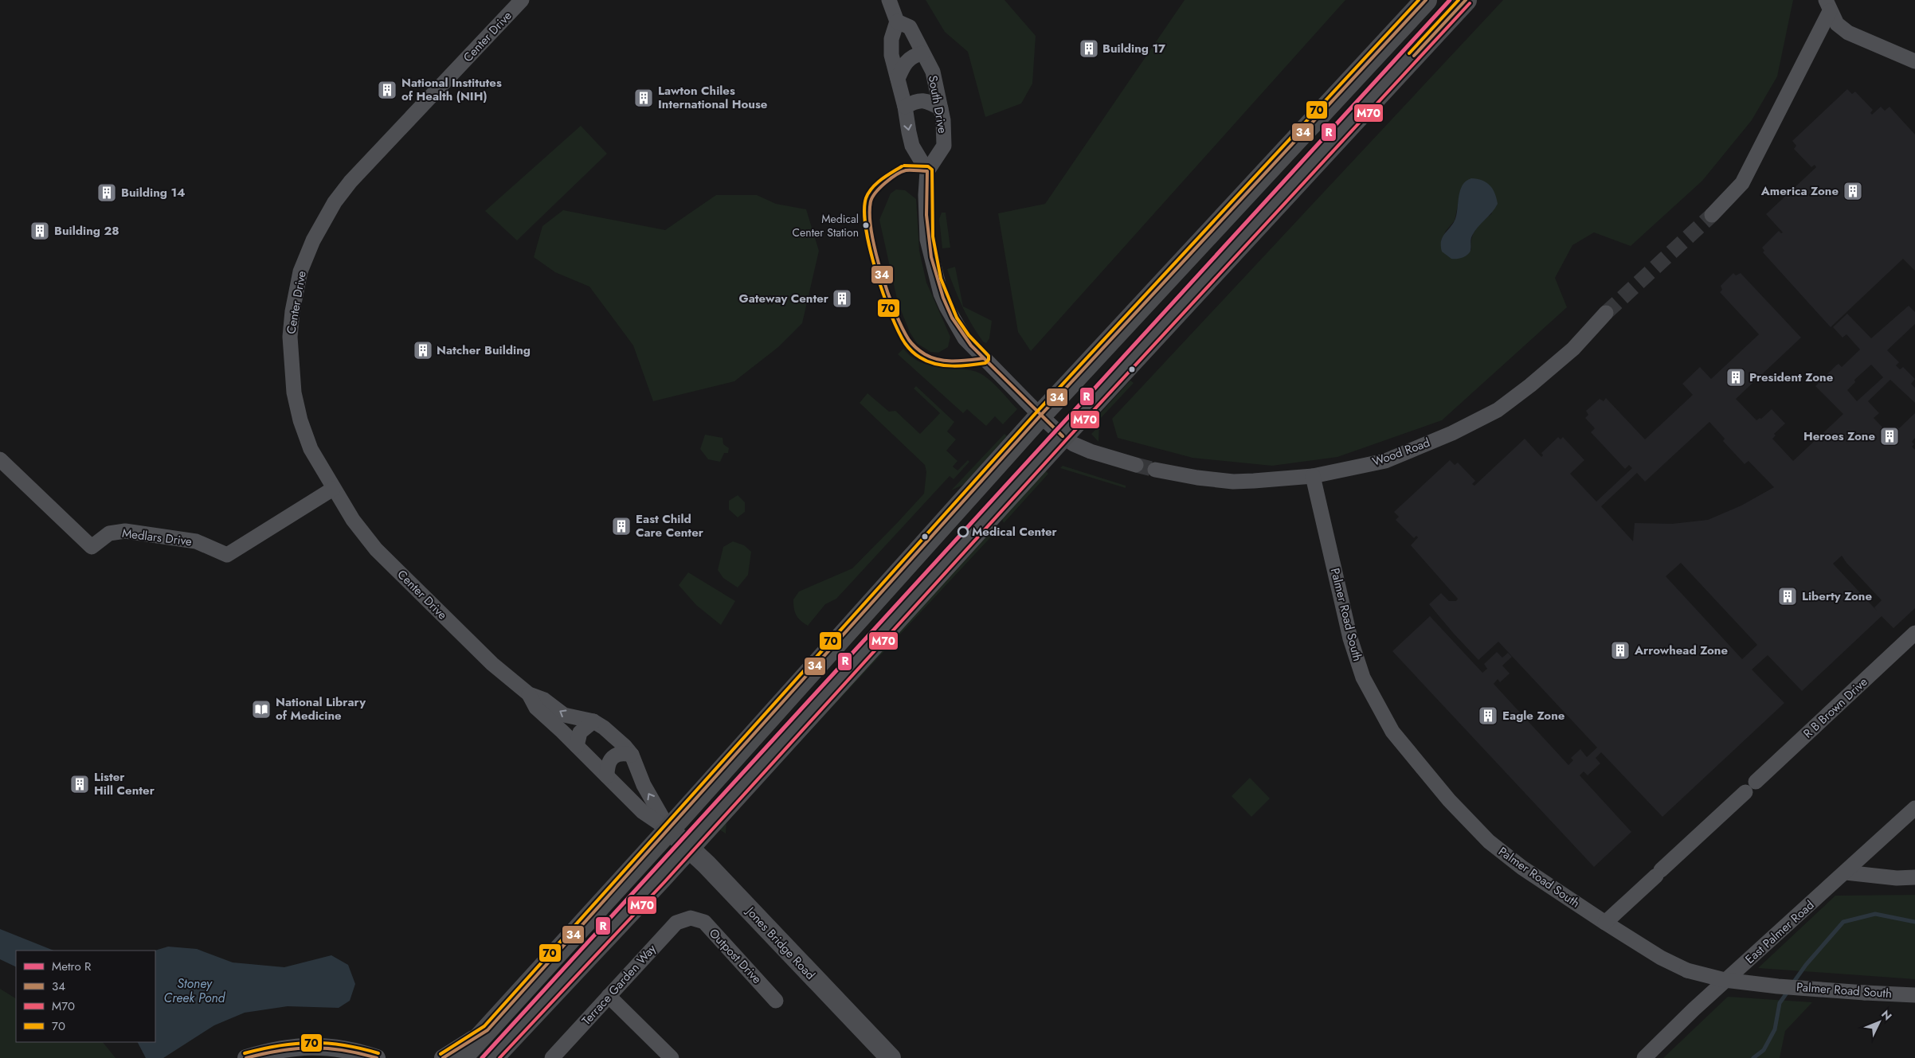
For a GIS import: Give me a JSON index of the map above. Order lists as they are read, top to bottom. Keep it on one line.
{"streets":{"main road":["Jones Bridge Road"],"street":["Center Drive","South Drive","Wood Road","Medlars Drive","Palmer Road South","R B Brown Drive","East Palmer Road","Outpost Drive","Terrace Garden Way"]},"crossings":[["Center Drive","Medlars Drive"],["Center Drive","Jones Bridge Road"],["Wood Road","Palmer Road South"],["Palmer Road South","R B Brown Drive"],["Outpost Drive","Terrace Garden Way"]],"water":["Stoney Creek Pond"],"places":{"building":["Building 17","National Institutes of Health (NIH)","Lawton Chiles International House","America Zone","Building 14","Building 28","Gateway Center","Natcher Building","President Zone","Heroes Zone","East Child Care Center","Liberty Zone","Arrowhead Zone","Eagle Zone","Lister Hill Center"],"other":["Medical Center Station","Medical Center"],"library":["National Library of Medicine"]},"lines":["metro line R","transit line 34","transit line 70","transit line M70"],"legend":["Metro R","34","M70","70"],"north":"top right"}
